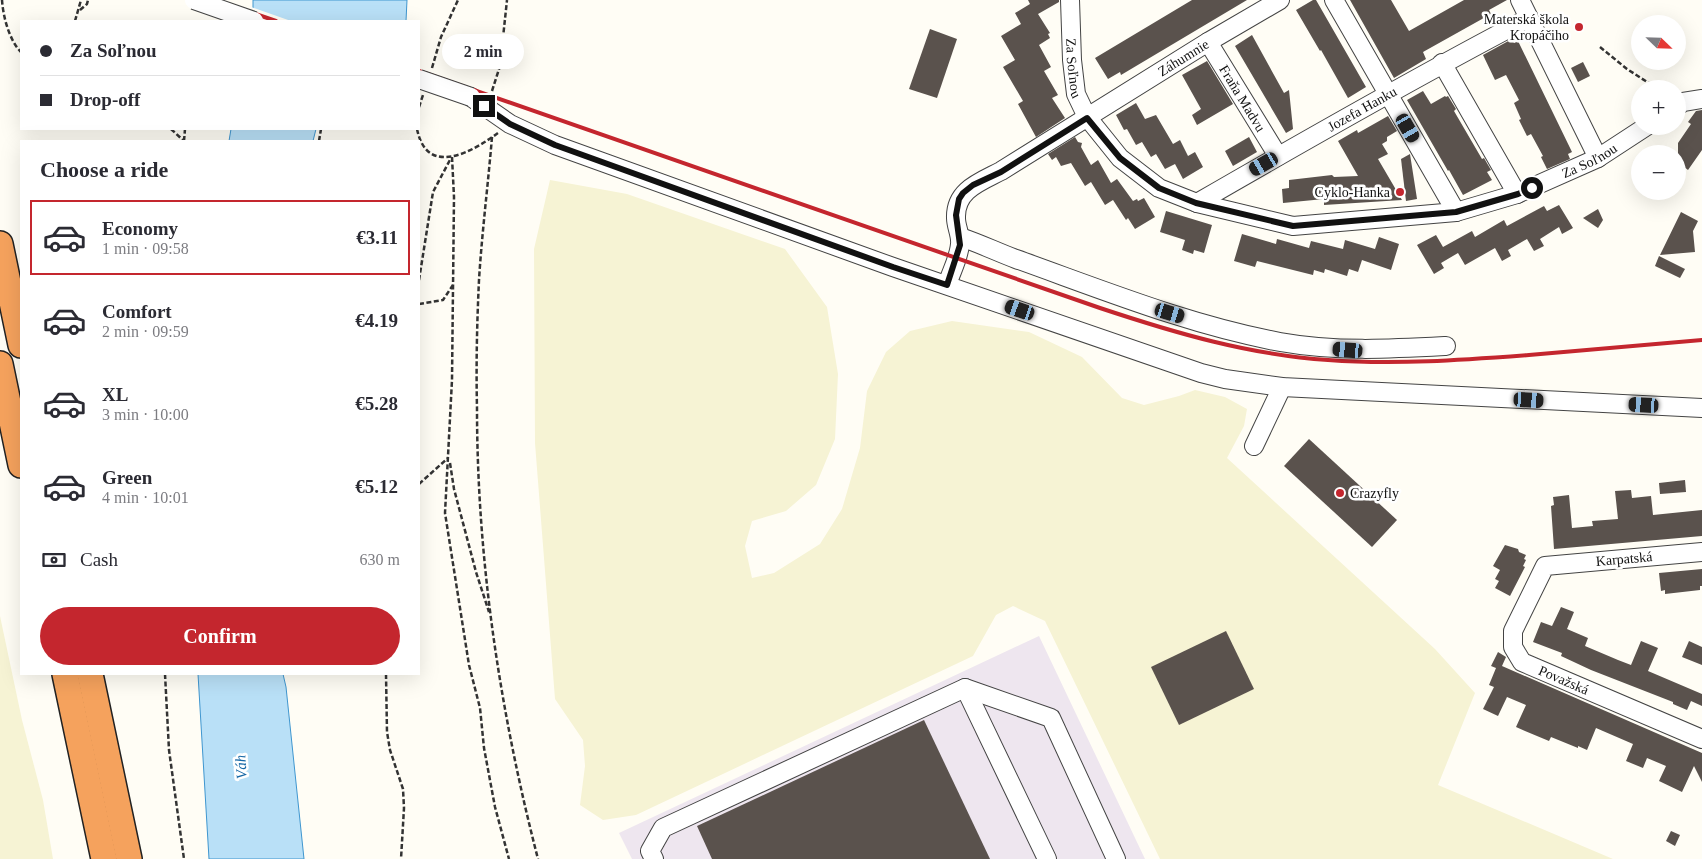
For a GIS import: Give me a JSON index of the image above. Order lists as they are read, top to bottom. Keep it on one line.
{"streets":{"street":["Záhumnie","Za Soľnou","Fraňa Madvu","Jozefa Hanku","Karpatská","Považská"]},"crossings":[["Záhumnie","Za Soľnou"],["Záhumnie","Fraňa Madvu"],["Za Soľnou","Jozefa Hanku"],["Fraňa Madvu","Jozefa Hanku"],["Karpatská","Považská"]],"water":["Váh"],"places":["Materská škola Kropáčiho","Cyklo-Hanka","Crazyfly"],"north":"bottom right","page":{"map_buttons":["+","−"],"banner":["Za Soľnou","Drop-off"],"bubble":"2 min","heading":"Choose a ride","list":[{"name":"Economy","note":"1 min · 09:58","value":"€3.11"},{"name":"Comfort","note":"2 min · 09:59","value":"€4.19"},{"name":"XL","note":"3 min · 10:00","value":"€5.28"},{"name":"Green","note":"4 min · 10:01","value":"€5.12"}],"pay":["Cash","630 m"],"buttons":"Confirm"}}
